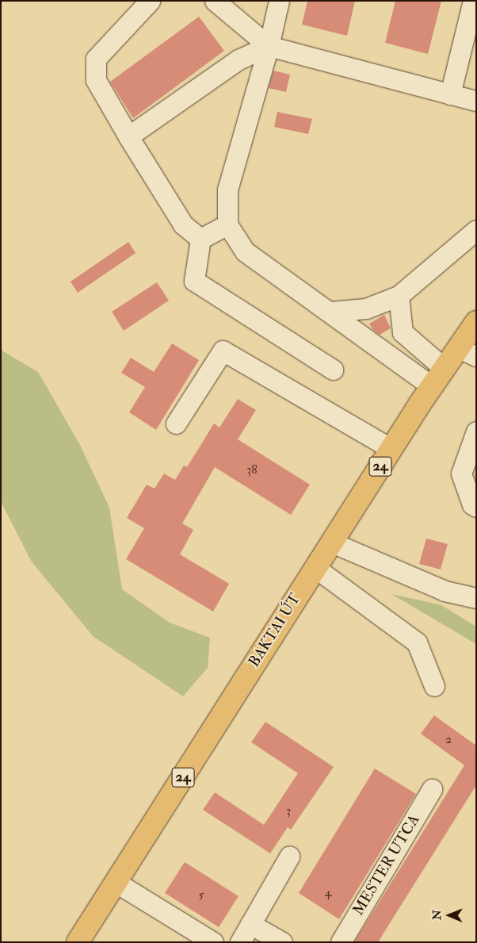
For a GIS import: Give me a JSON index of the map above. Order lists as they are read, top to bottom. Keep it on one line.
{"streets":{"main road":["24","BAKTAI ÚT"],"lane":["MESTER UTCA"]},"house_numbers":["38","2","3","4","5"],"north":"left"}
